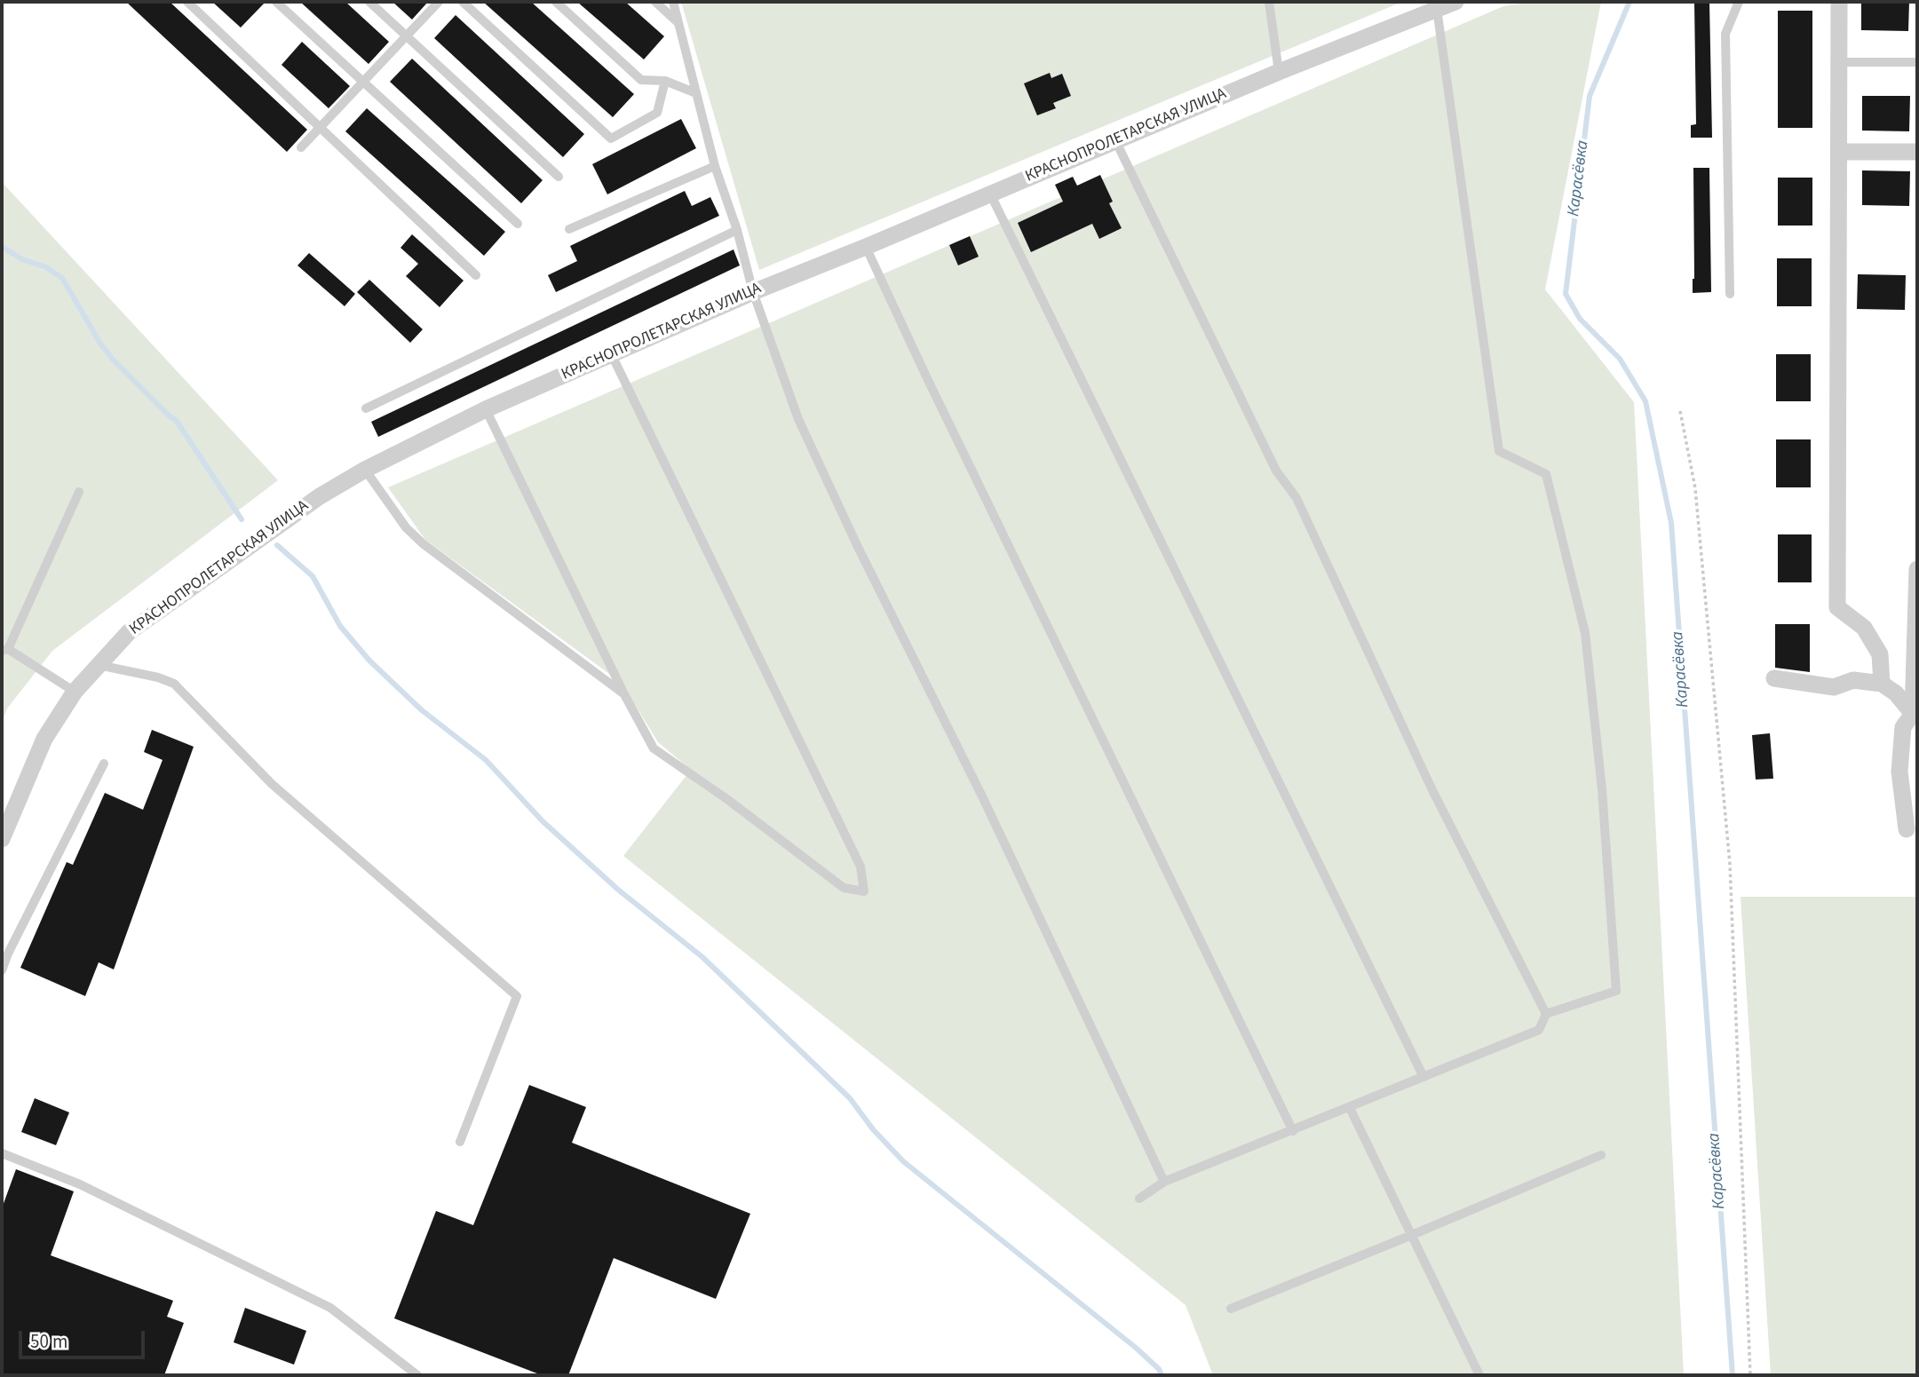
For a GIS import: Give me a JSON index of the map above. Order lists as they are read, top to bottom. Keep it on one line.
{"streets":{"street":["КРАСНОПРОЛЕТАРСКАЯ УЛИЦА"]},"water":["Карасёвка"],"scale_bar":"50 m"}
